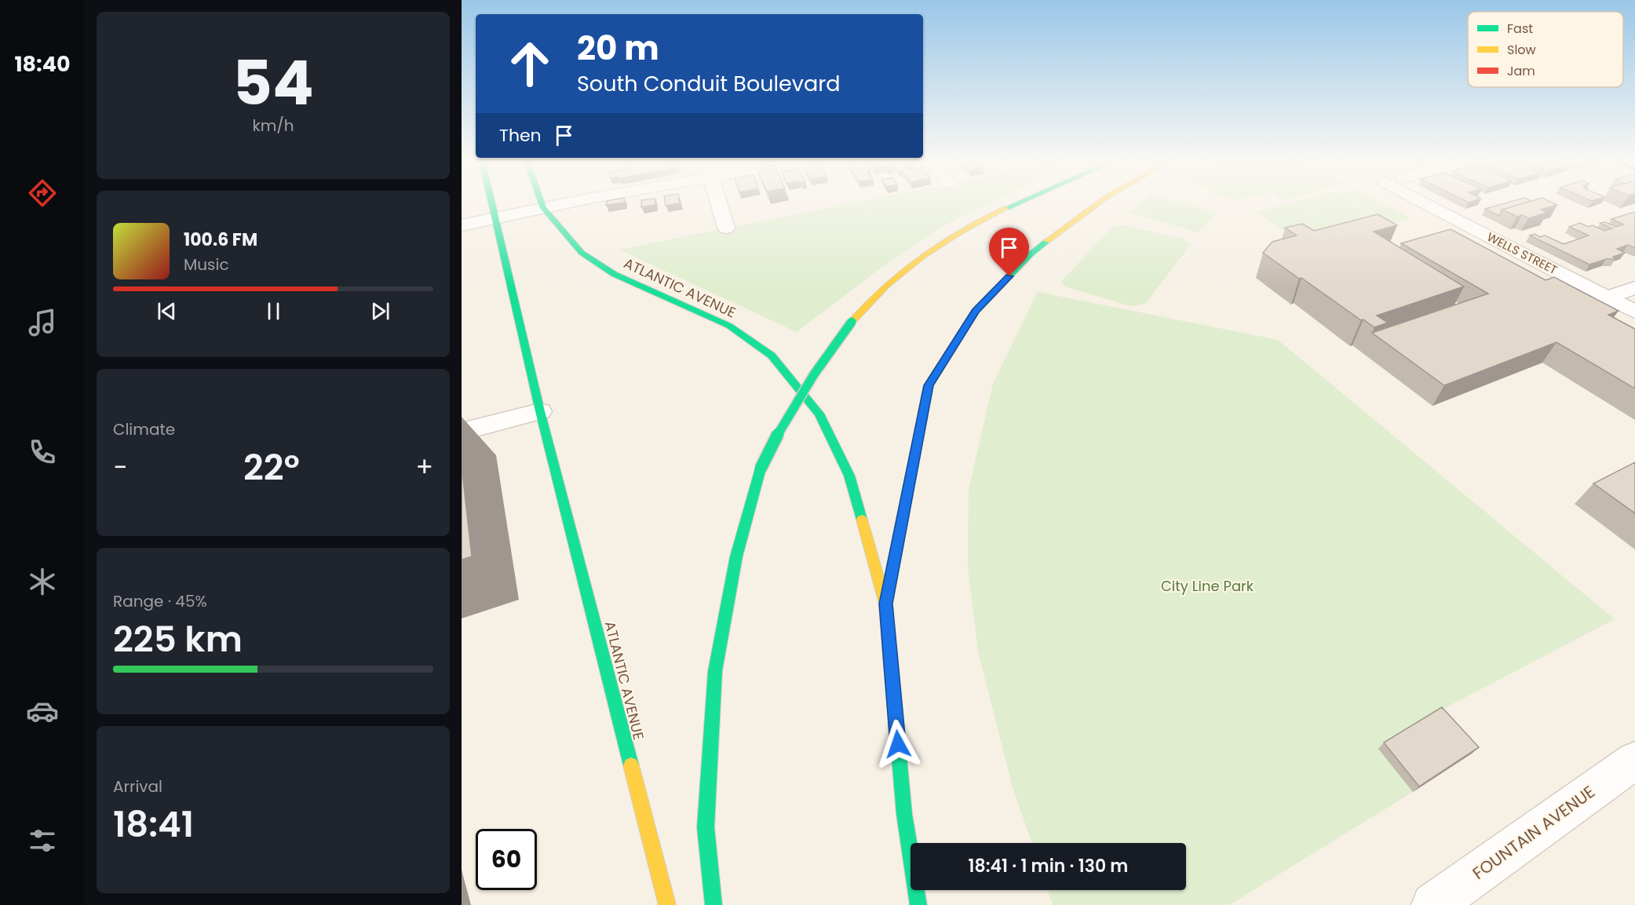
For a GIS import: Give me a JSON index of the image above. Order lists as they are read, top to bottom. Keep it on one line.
{"streets":{"main road":["ATLANTIC AVENUE"],"street":["WELLS STREET","FOUNTAIN AVENUE"]},"parks":["City Line Park"],"legend":["Fast","Slow","Jam"],"page":{"tabs":"18:40","tile":[["54","km/h"],"Climate",["Range · 45%","225 km"],["Arrival","18:41"]],"turn":["20 m","South Conduit Boulevard"],"then":"Then","song":["100.6 FM","Music"],"heat":["−","22°","+"],"limit":"60","trip":"18:41 · 1 min · 130 m"}}
